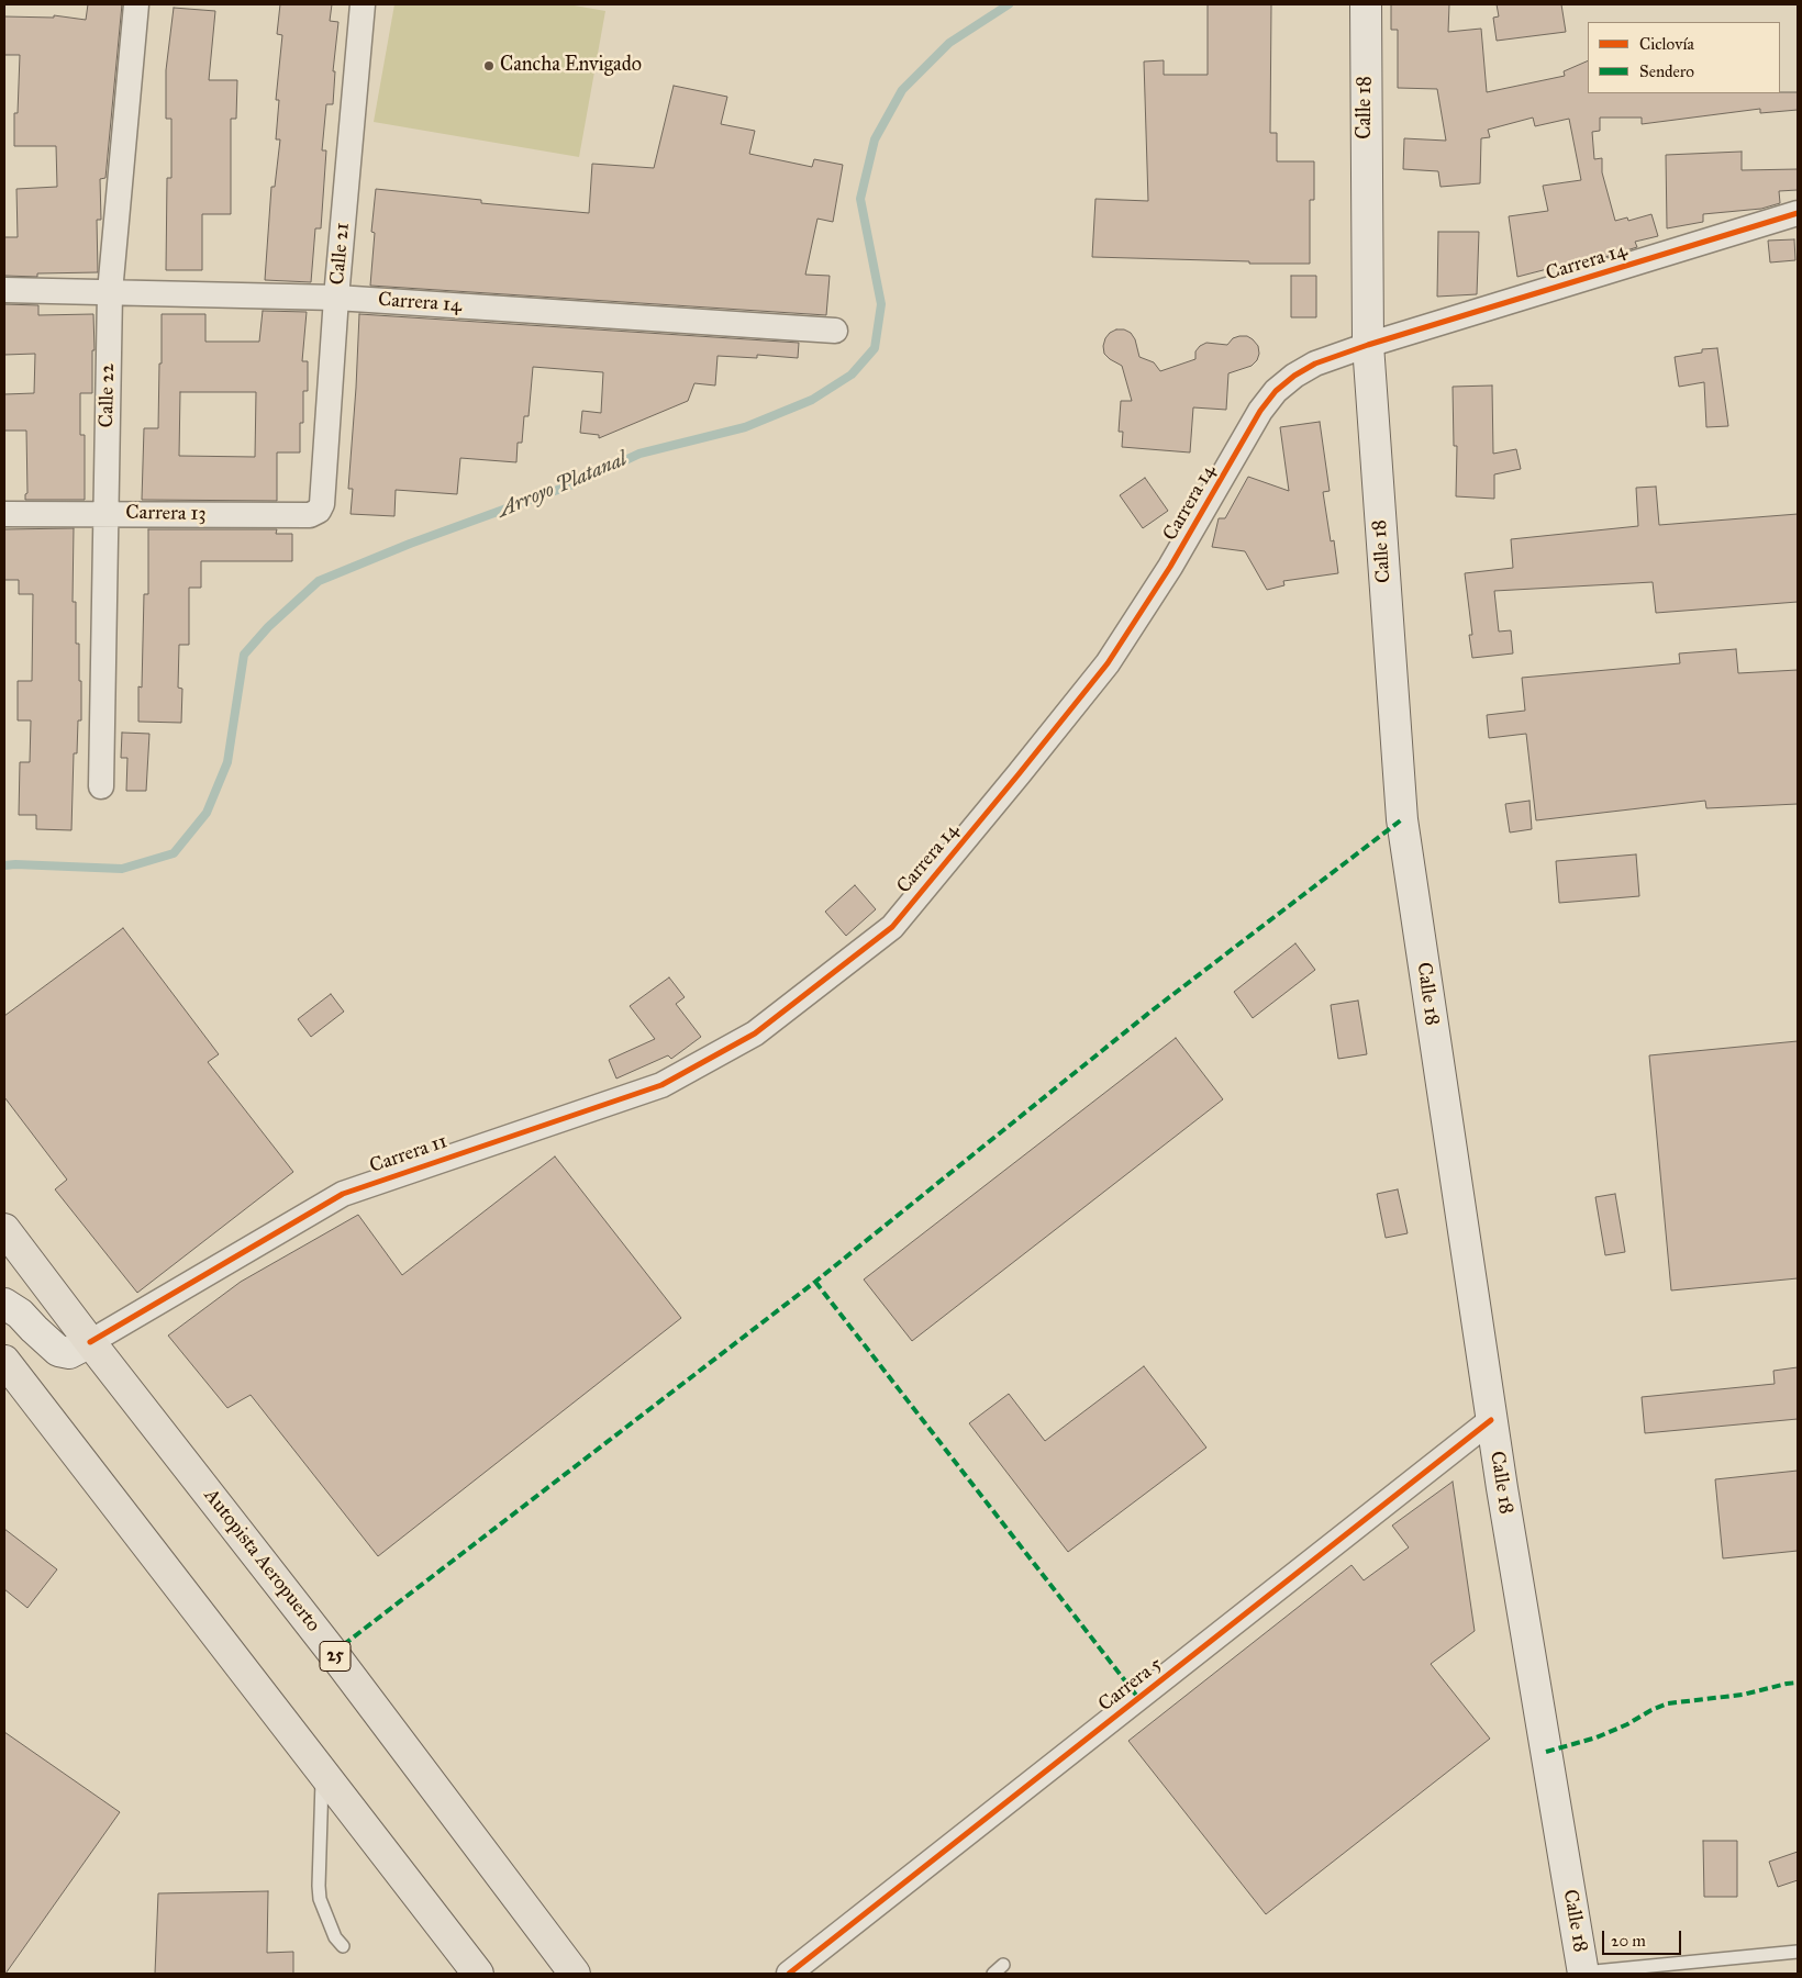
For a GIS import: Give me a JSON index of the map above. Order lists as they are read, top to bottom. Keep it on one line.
{"streets":{"highway":["Autopista Aeropuerto","25"],"main road":["Calle 18","Carrera 11"],"street":["Calle 21","Carrera 14","Calle 22","Carrera 13","Carrera 5"]},"crossings":[["Calle 18","Carrera 14"],["Calle 18","Carrera 5"],["Calle 21","Carrera 14"],["Calle 21","Carrera 13"],["Carrera 14","Calle 22"],["Carrera 14","Carrera 11"],["Calle 22","Carrera 13"],["Carrera 11","Autopista Aeropuerto"]],"water":["Arroyo Platanal"],"places":["Cancha Envigado"],"legend":["Ciclovía","Sendero"],"scale_bar":"20 m"}
